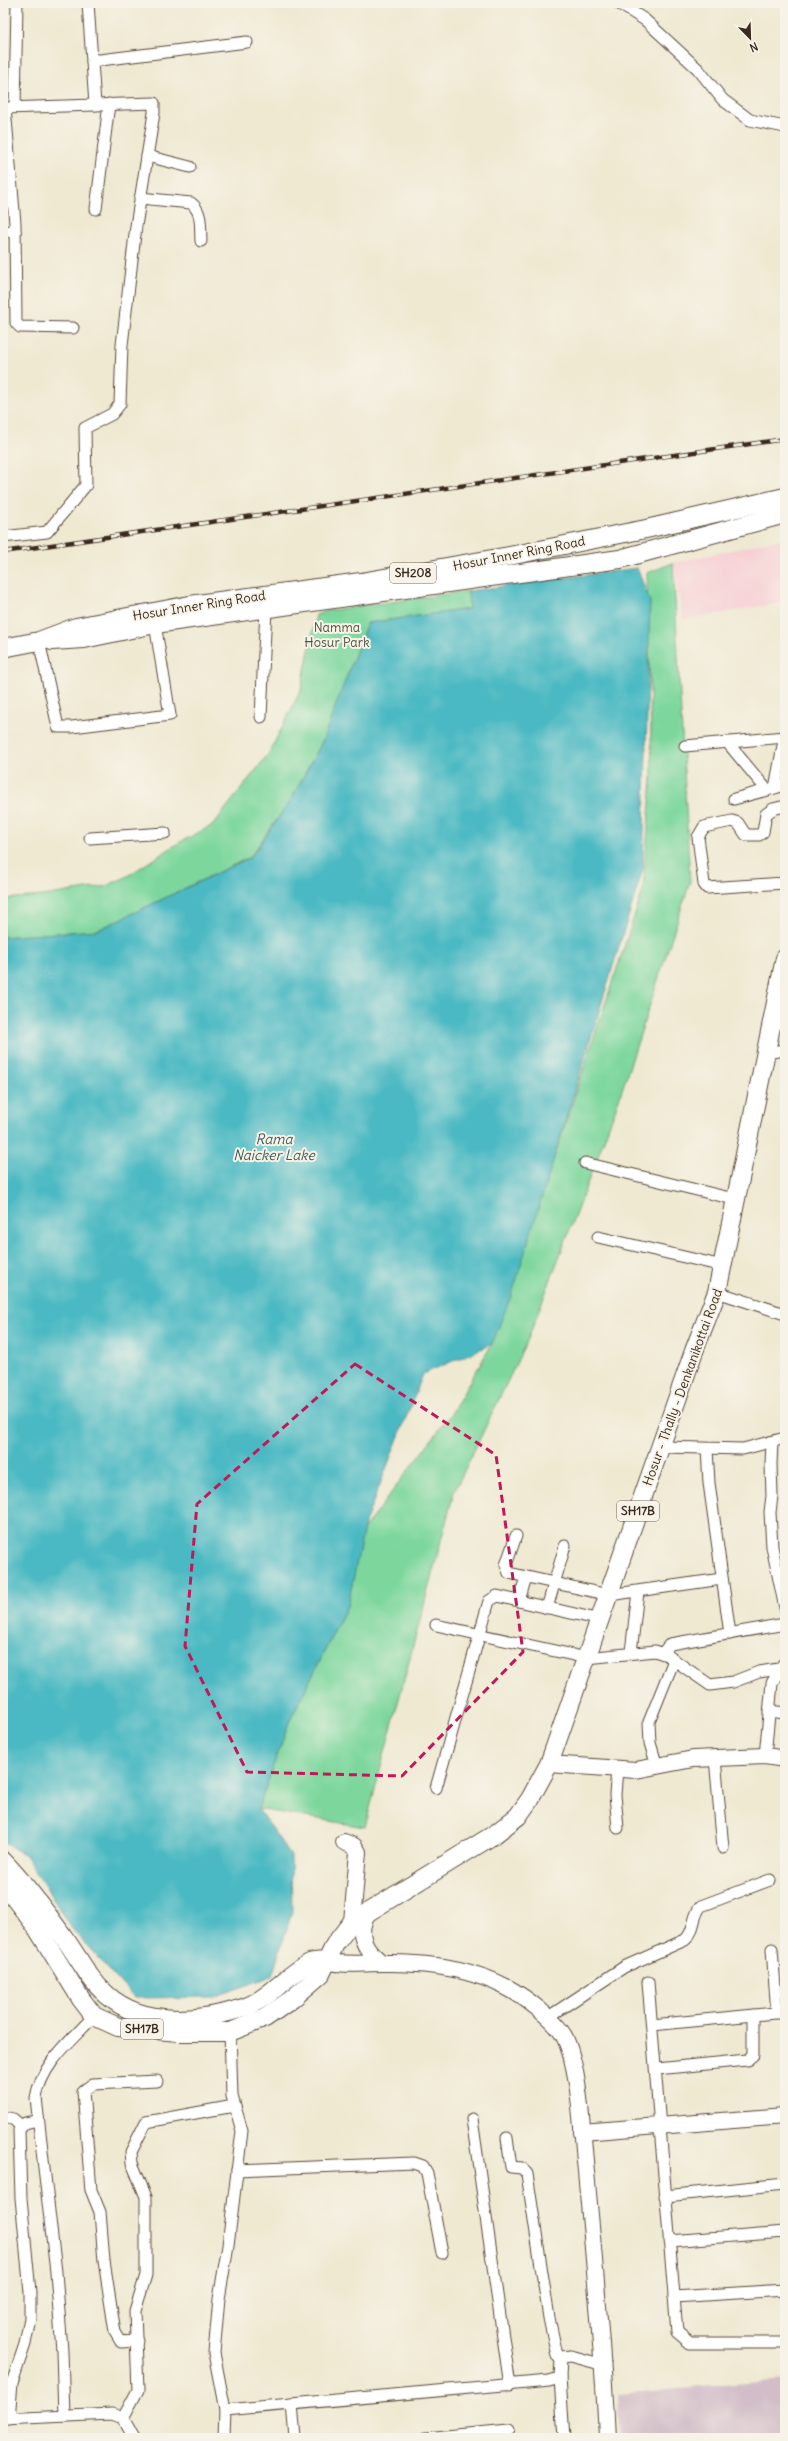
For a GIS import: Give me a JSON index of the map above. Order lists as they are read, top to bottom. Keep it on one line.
{"streets":{"main road":["Hosur Inner Ring Road","SH208","Hosur - Thally - Denkanikottai Road","SH17B"]},"crossings":[["Hosur - Thally - Denkanikottai Road","SH17B"]],"water":["Rama Naicker Lake"],"parks":["Namma Hosur Park"],"north":"bottom right"}
